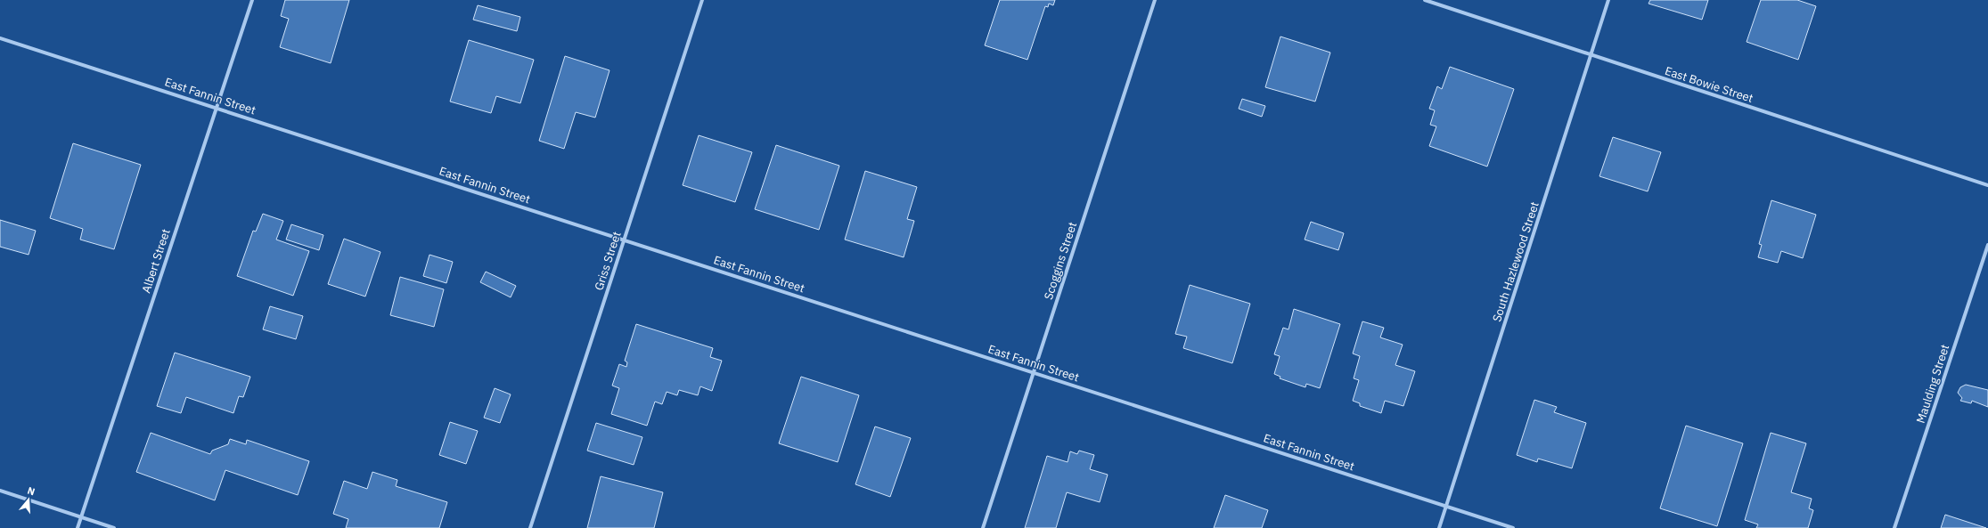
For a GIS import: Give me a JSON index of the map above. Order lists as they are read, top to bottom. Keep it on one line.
{"streets":{"street":["East Bowie Street","East Fannin Street","Albert Street","Griss Street","Scoggins Street","South Hazlewood Street","Maulding Street"]},"crossings":[["East Bowie Street","South Hazlewood Street"],["East Fannin Street","Albert Street"],["East Fannin Street","Griss Street"],["East Fannin Street","Scoggins Street"],["East Fannin Street","South Hazlewood Street"]],"north":"top"}
